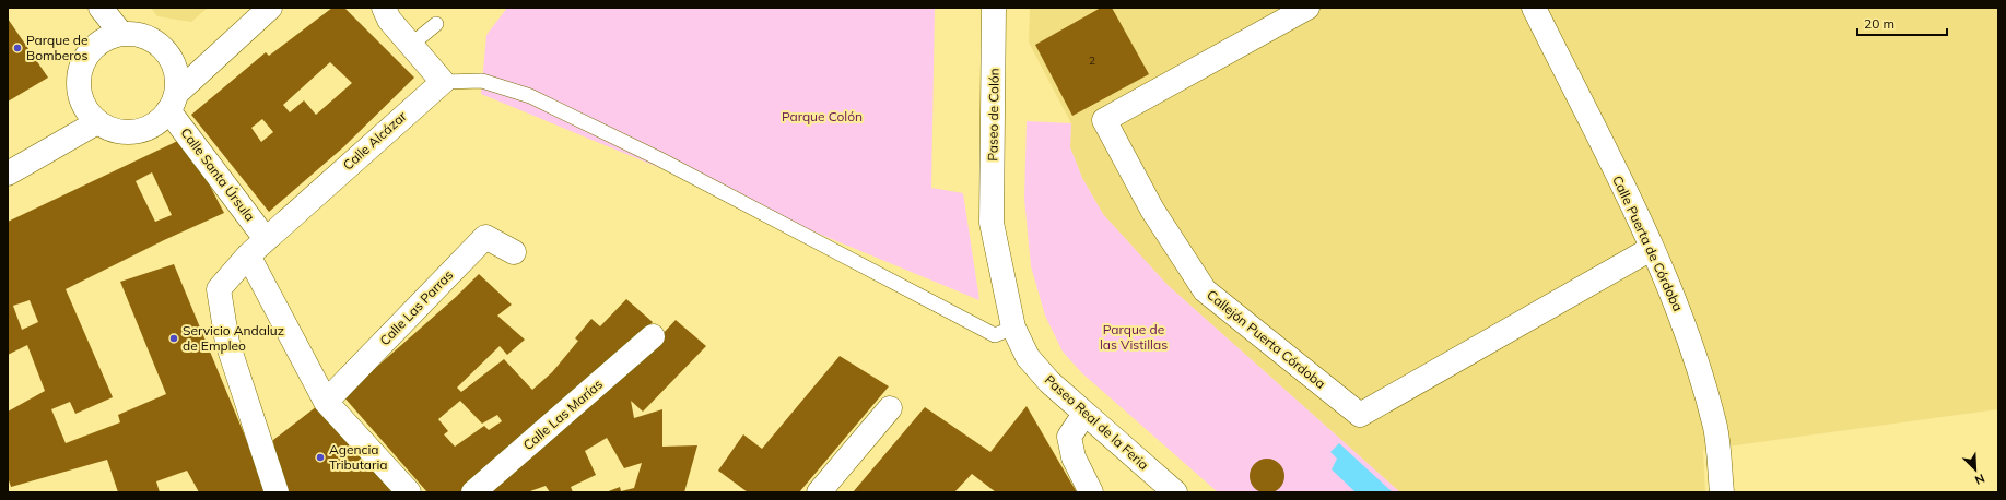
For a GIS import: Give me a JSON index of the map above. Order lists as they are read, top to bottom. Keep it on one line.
{"streets":{"street":["Paseo de Colón","Calle Alcázar","Calle Santa Úrsula","Calle Puerta de Córdoba","Calle Las Parras","Callejón Puerta Córdoba","Calle Las Marías","Paseo Real de la Feria"]},"crossings":[["Paseo de Colón","Paseo Real de la Feria"],["Calle Alcázar","Calle Santa Úrsula"],["Calle Puerta de Córdoba","Callejón Puerta Córdoba"]],"parks":["Parque Colón","Parque de las Vistillas"],"places":["Parque de Bomberos","Servicio Andaluz de Empleo","Agencia Tributaria"],"house_numbers":["2"],"scale_bar":"20 m","north":"bottom right"}
